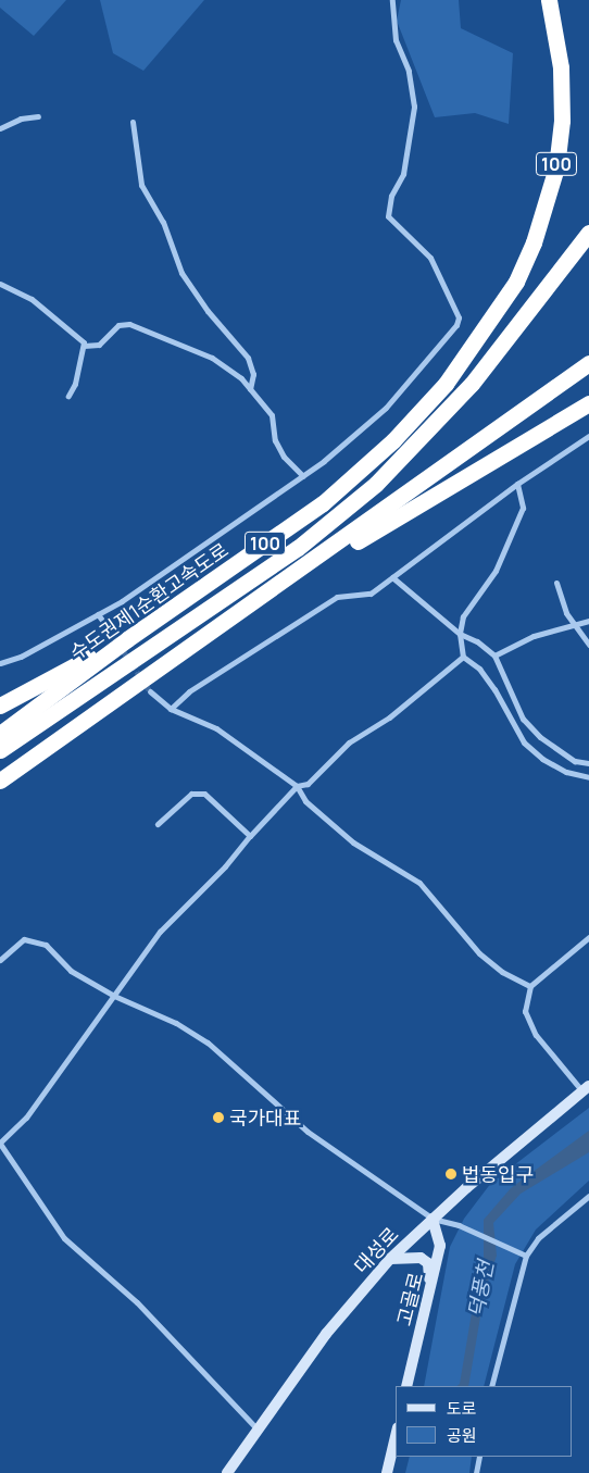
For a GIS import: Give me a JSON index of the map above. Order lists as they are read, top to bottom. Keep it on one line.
{"streets":{"highway":["100","수도권제1순환고속도로"],"street":["대성로","고골로"]},"crossings":[["대성로","고골로"]],"water":["덕풍천"],"places":["국가대표","법동입구"],"legend":["도로","공원"]}
